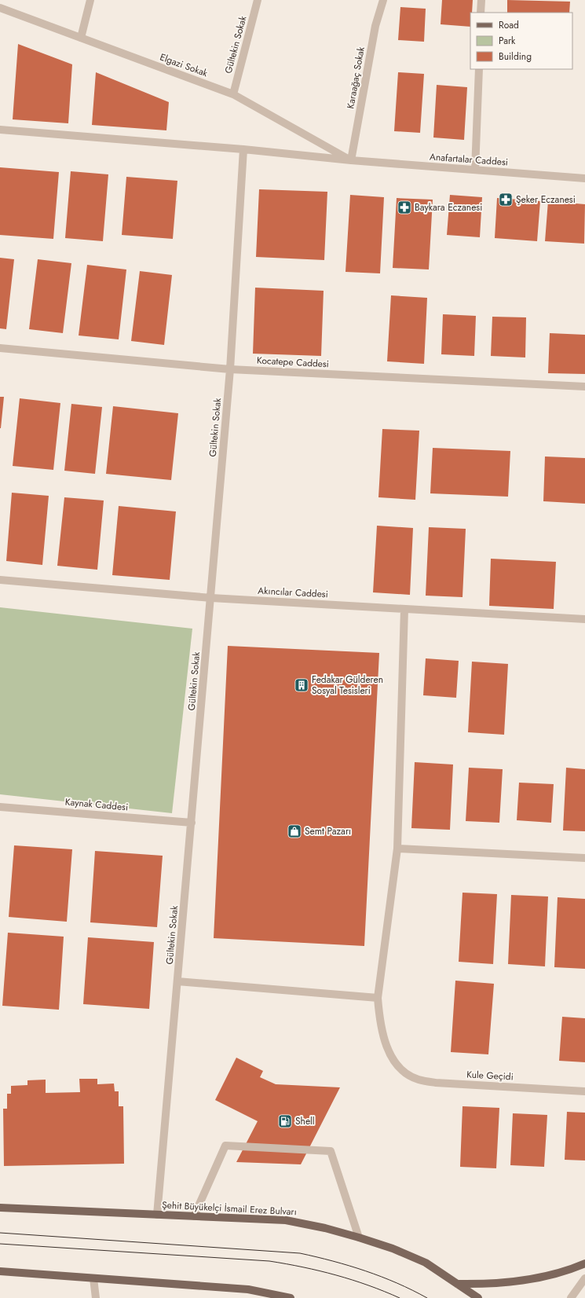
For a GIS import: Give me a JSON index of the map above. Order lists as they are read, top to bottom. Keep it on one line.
{"streets":{"main road":["Şehit Büyükelçi İsmail Erez Bulvarı"],"street":["Gültekin Sokak","Elgazi Sokak","Karaağaç Sokak","Anafartalar Caddesi","Kocatepe Caddesi","Akıncılar Caddesi","Kaynak Caddesi","Kule Geçidi"]},"crossings":[["Gültekin Sokak","Elgazi Sokak"],["Gültekin Sokak","Anafartalar Caddesi"],["Gültekin Sokak","Kocatepe Caddesi"],["Gültekin Sokak","Akıncılar Caddesi"],["Gültekin Sokak","Kaynak Caddesi"],["Gültekin Sokak","Şehit Büyükelçi İsmail Erez Bulvarı"],["Elgazi Sokak","Karaağaç Sokak"],["Elgazi Sokak","Anafartalar Caddesi"],["Karaağaç Sokak","Anafartalar Caddesi"]],"places":{"pharmacy":["Şeker Eczanesi","Baykara Eczanesi"],"building":["Fedakar Gülderen Sosyal Tesisleri"],"shop":["Semt Pazarı"],"fuel station":["Shell"]},"legend":["Road","Park","Building"]}
